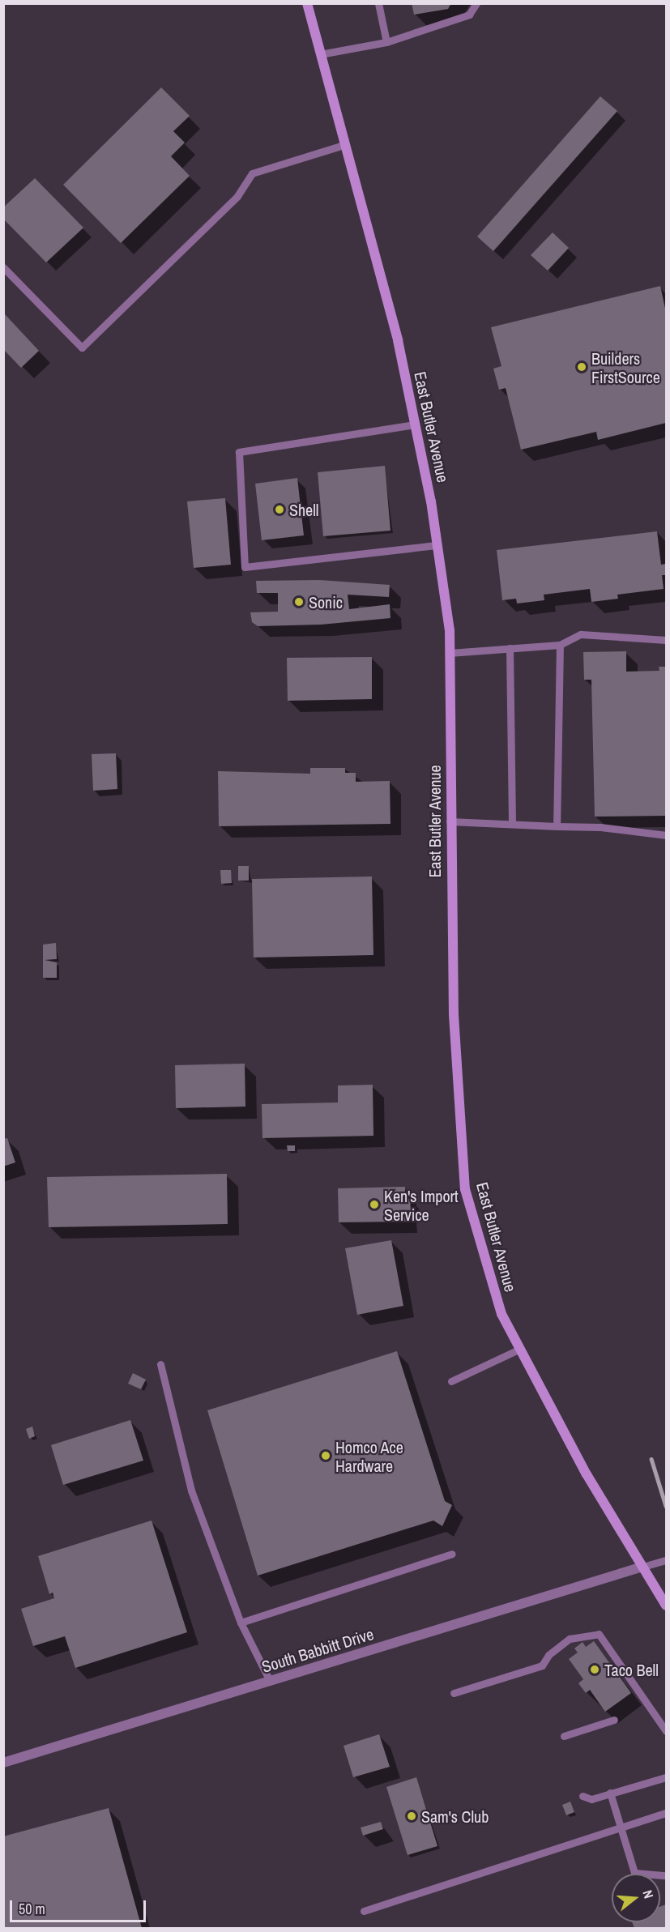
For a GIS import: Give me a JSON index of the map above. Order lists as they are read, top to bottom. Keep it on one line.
{"streets":{"main road":["East Butler Avenue"],"street":["South Babbitt Drive"]},"crossings":[["East Butler Avenue","South Babbitt Drive"]],"places":["Builders FirstSource","Shell","Sonic","Ken's Import Service","Homco Ace Hardware","Taco Bell","Sam's Club"],"scale_bar":"50 m","north":"right"}
